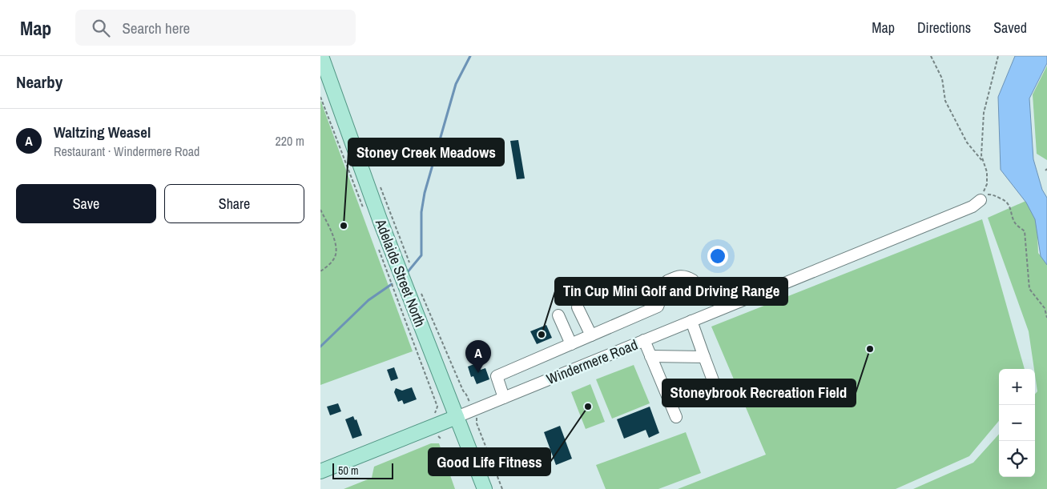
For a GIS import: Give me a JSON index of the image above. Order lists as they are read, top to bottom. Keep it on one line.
{"streets":{"main road":["Adelaide Street North","Windermere Road"]},"crossings":[["Adelaide Street North","Windermere Road"]],"places":["Stoney Creek Meadows","Tin Cup Mini Golf and Driving Range","Stoneybrook Recreation Field","Good Life Fitness"],"scale_bar":"50 m","page":{"header":"Map","search":"Search here","nav":["Map","Directions","Saved"],"heading":"Nearby","list":[{"mark":"A","name":"Waltzing Weasel","note":"Restaurant · Windermere Road","value":"220 m"}],"buttons":["Save","Share"],"pins":"A","map_buttons":["+","−"],"scale":"50 m"}}
